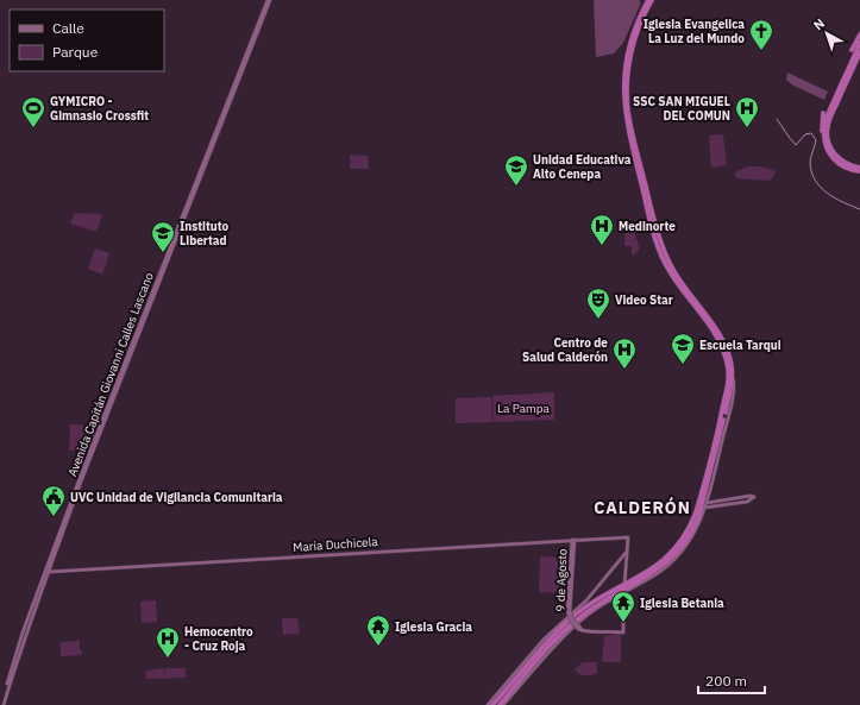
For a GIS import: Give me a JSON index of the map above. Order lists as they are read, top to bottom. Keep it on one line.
{"streets":{"main road":["Avenida Capitán Giovanni Calles Lascano","Maria Duchicela","9 de Agosto"]},"crossings":[["Avenida Capitán Giovanni Calles Lascano","Maria Duchicela"],["Maria Duchicela","9 de Agosto"]],"districts":["CALDERÓN"],"parks":["La Pampa"],"places":{"church":["Iglesia Evangelica La Luz del Mundo"],"sports":["GYMICRO - Gimnasio Crossfit"],"hospital":["SSC SAN MIGUEL DEL COMUN","Medinorte","Centro de Salud Calderón","Hemocentro - Cruz Roja"],"school or university":["Unidad Educativa Alto Cenepa","Instituto Libertad","Escuela Tarqui"],"theatre":["Video Star"],"public building":["UVC Unidad de Vigilancia Comunitaria"],"temple":["Iglesia Betania","Iglesia Gracia"]},"legend":["Calle","Parque"],"scale_bar":"200 m","north":"top left"}
